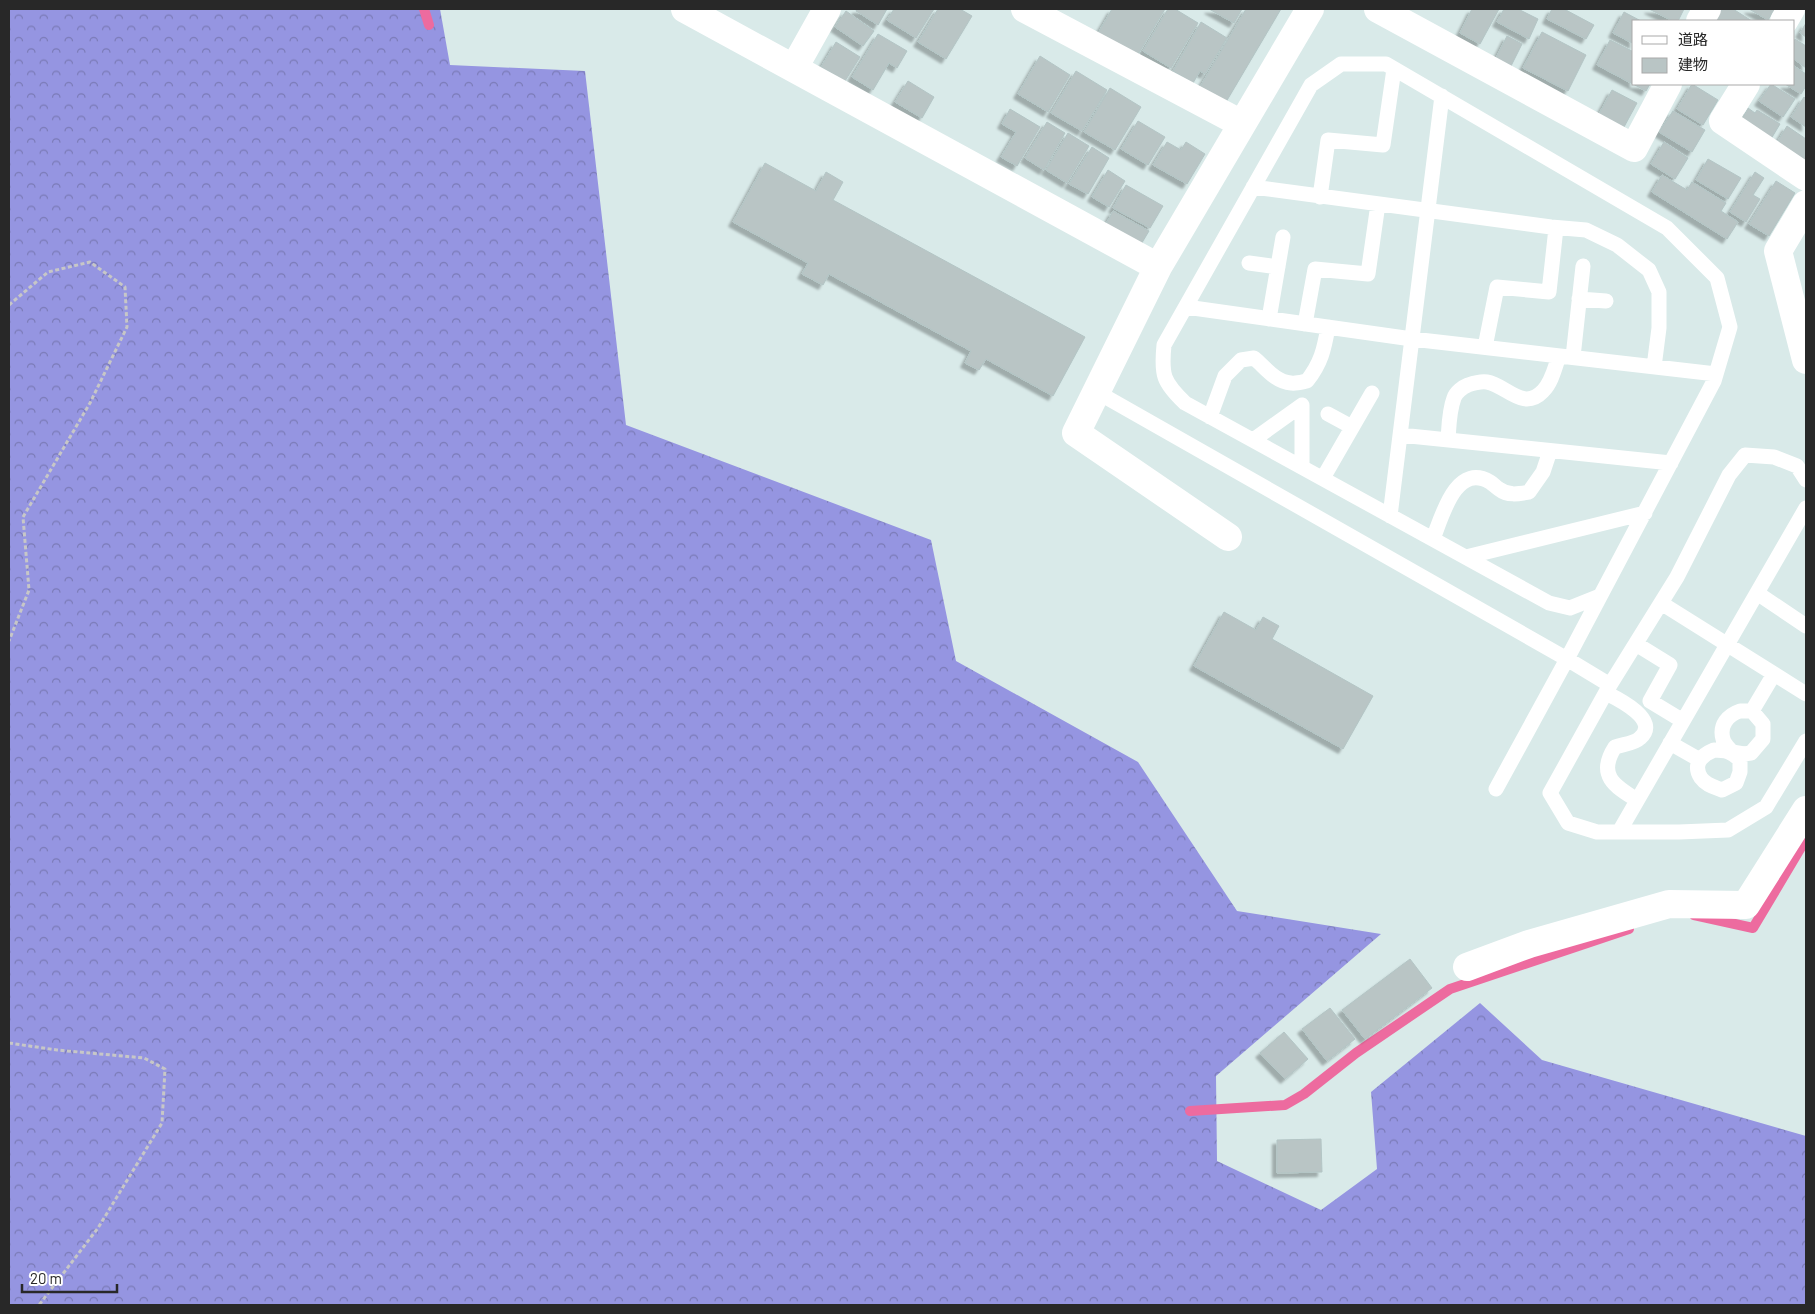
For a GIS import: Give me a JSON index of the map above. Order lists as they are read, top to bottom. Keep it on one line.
{"legend":["道路","建物"],"scale_bar":"20 m"}
